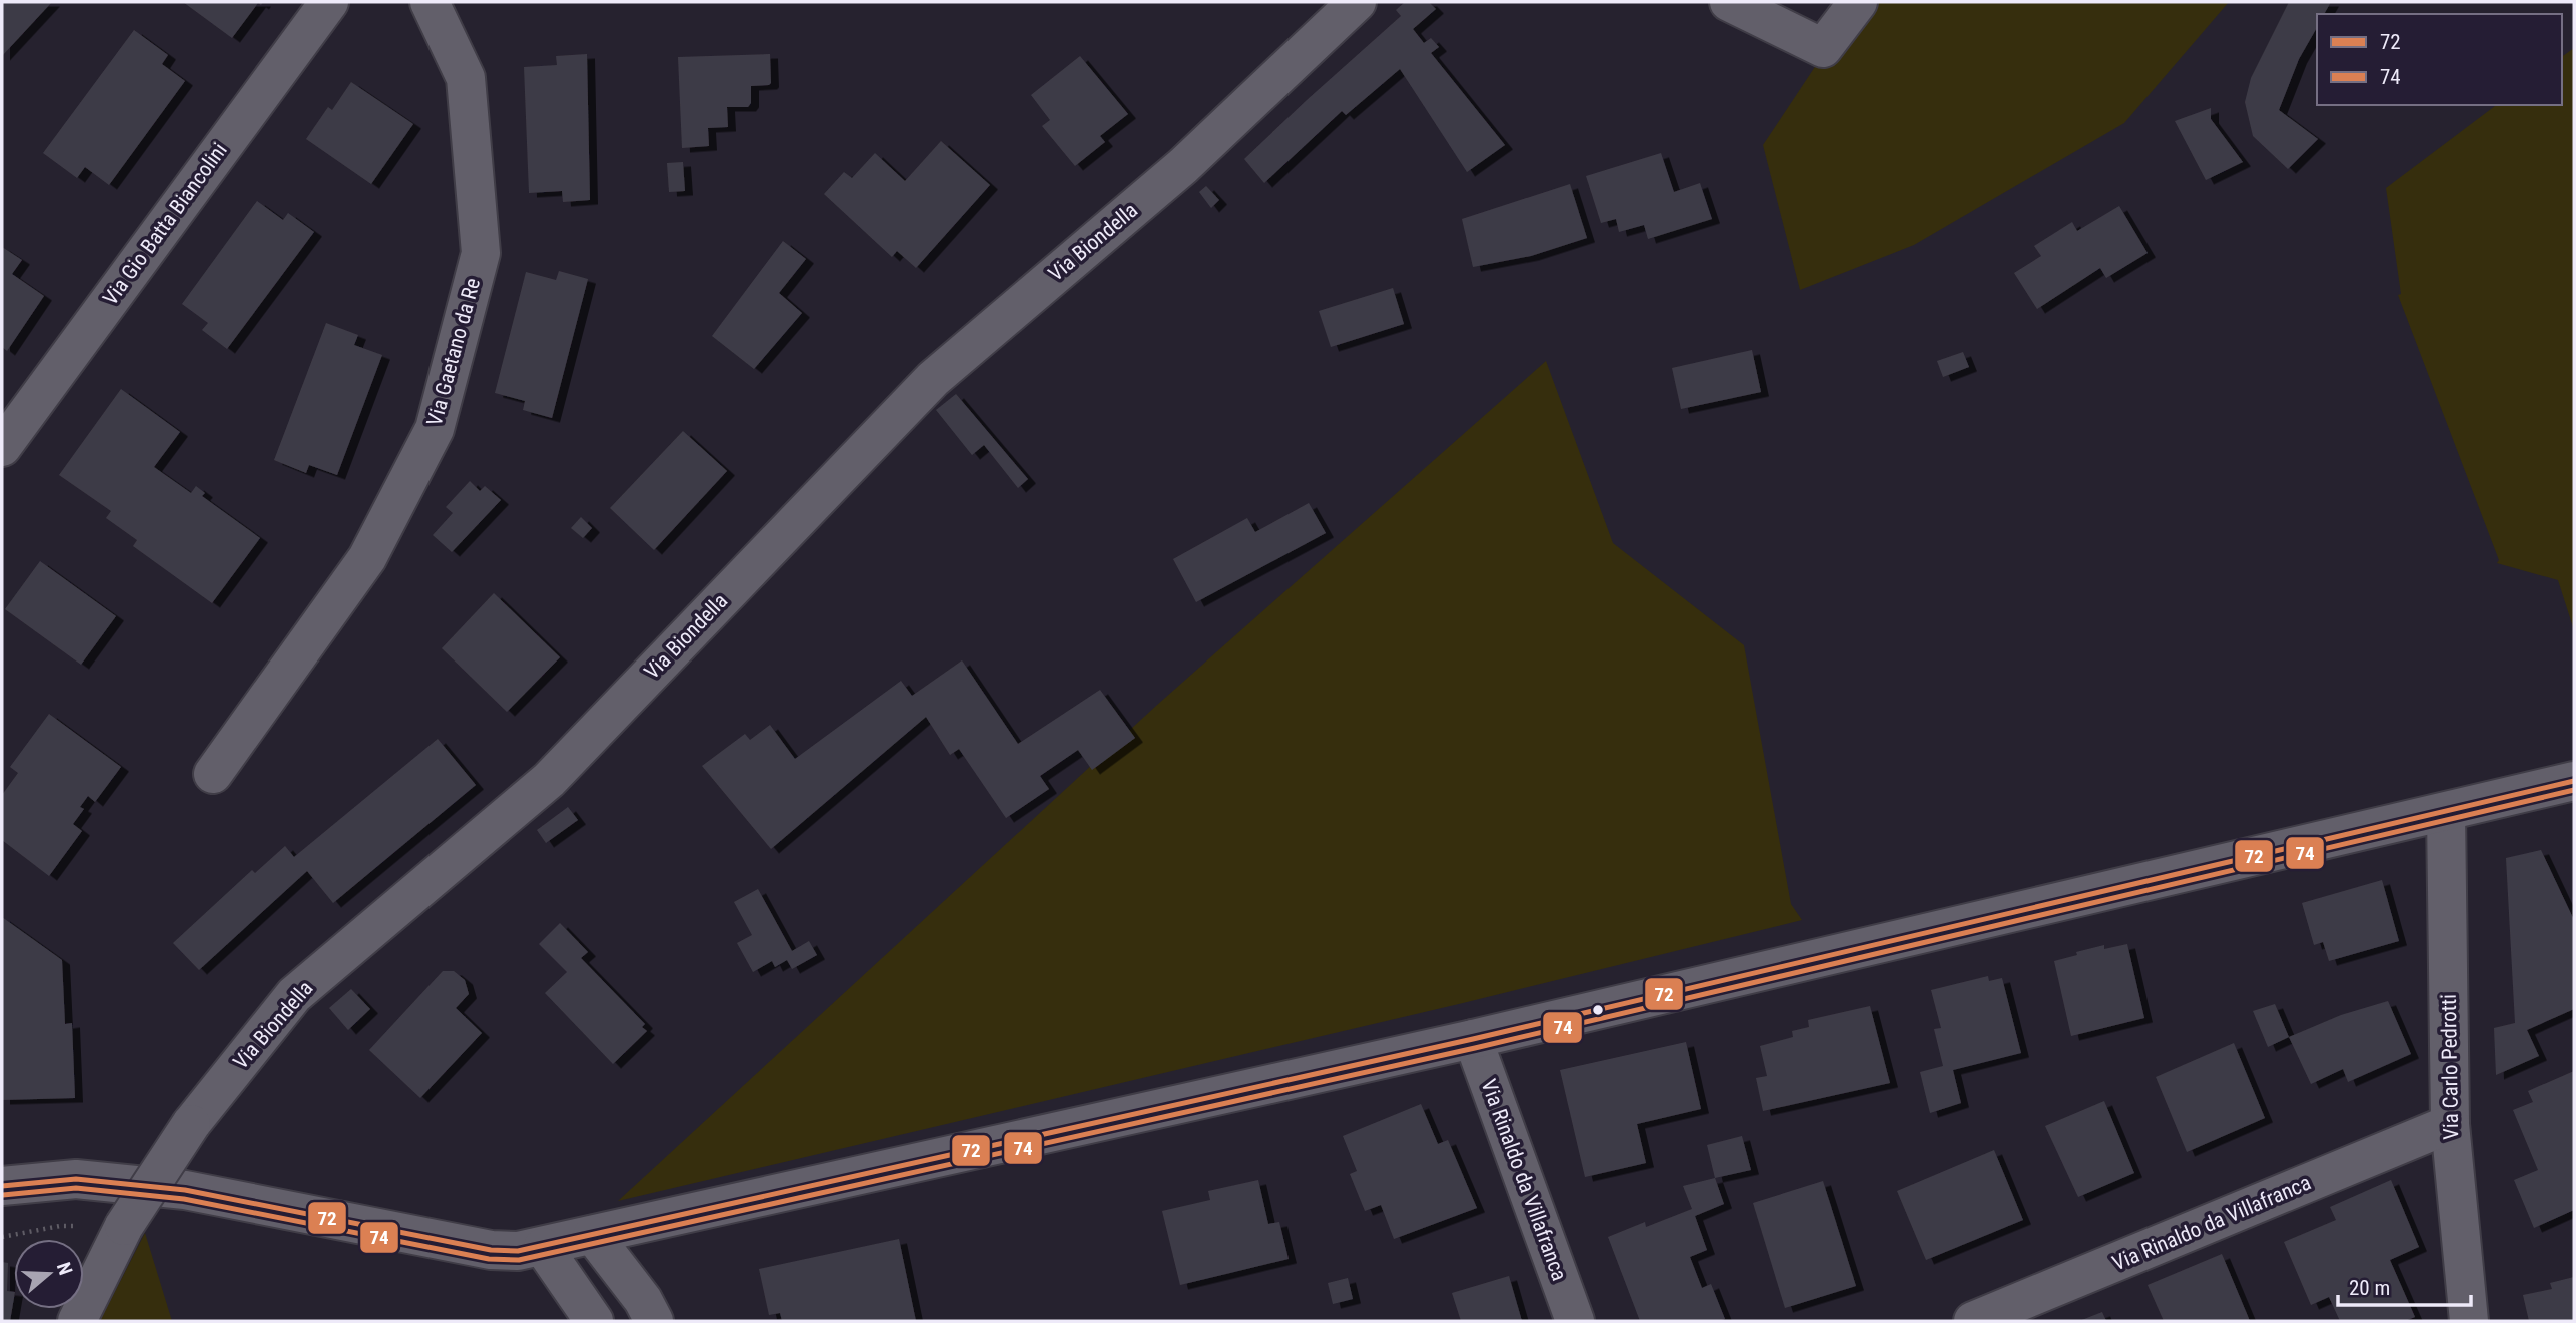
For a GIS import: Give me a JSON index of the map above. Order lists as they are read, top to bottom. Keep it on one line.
{"streets":{"street":["Via Gio Batta Biancolini","Via Biondella","Via Gaetano da Re","Via Carlo Pedrotti","Via Rinaldo da Villafranca"]},"crossings":[["Via Carlo Pedrotti","Via Rinaldo da Villafranca"]],"lines":["transit line 72","transit line 74"],"legend":["72","74"],"scale_bar":"20 m","north":"right"}
